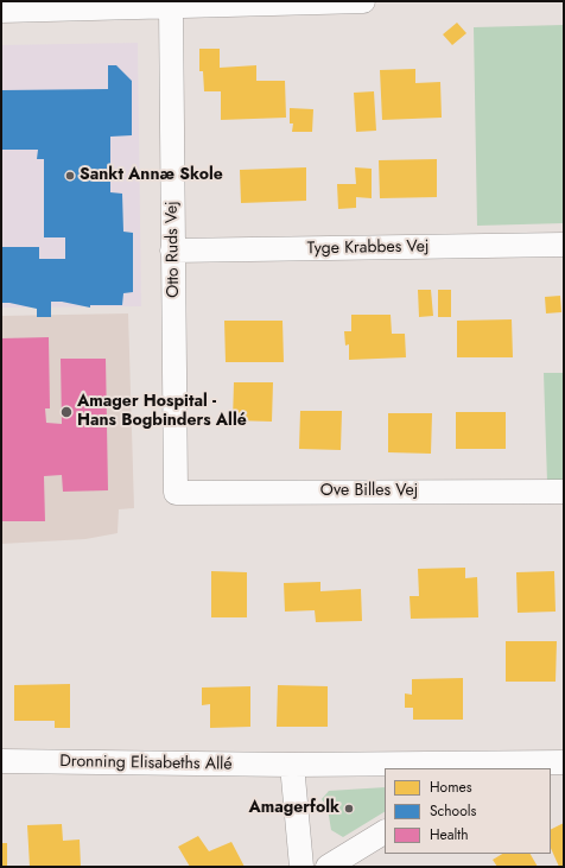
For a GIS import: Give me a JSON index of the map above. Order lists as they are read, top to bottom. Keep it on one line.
{"streets":{"street":["Tyge Krabbes Vej","Otto Ruds Vej","Ove Billes Vej","Dronning Elisabeths Allé"]},"crossings":[["Tyge Krabbes Vej","Otto Ruds Vej"],["Otto Ruds Vej","Ove Billes Vej"]],"places":["Sankt Annæ Skole","Amager Hospital - Hans Bogbinders Allé","Amagerfolk"],"legend":["Homes","Schools","Health"]}
